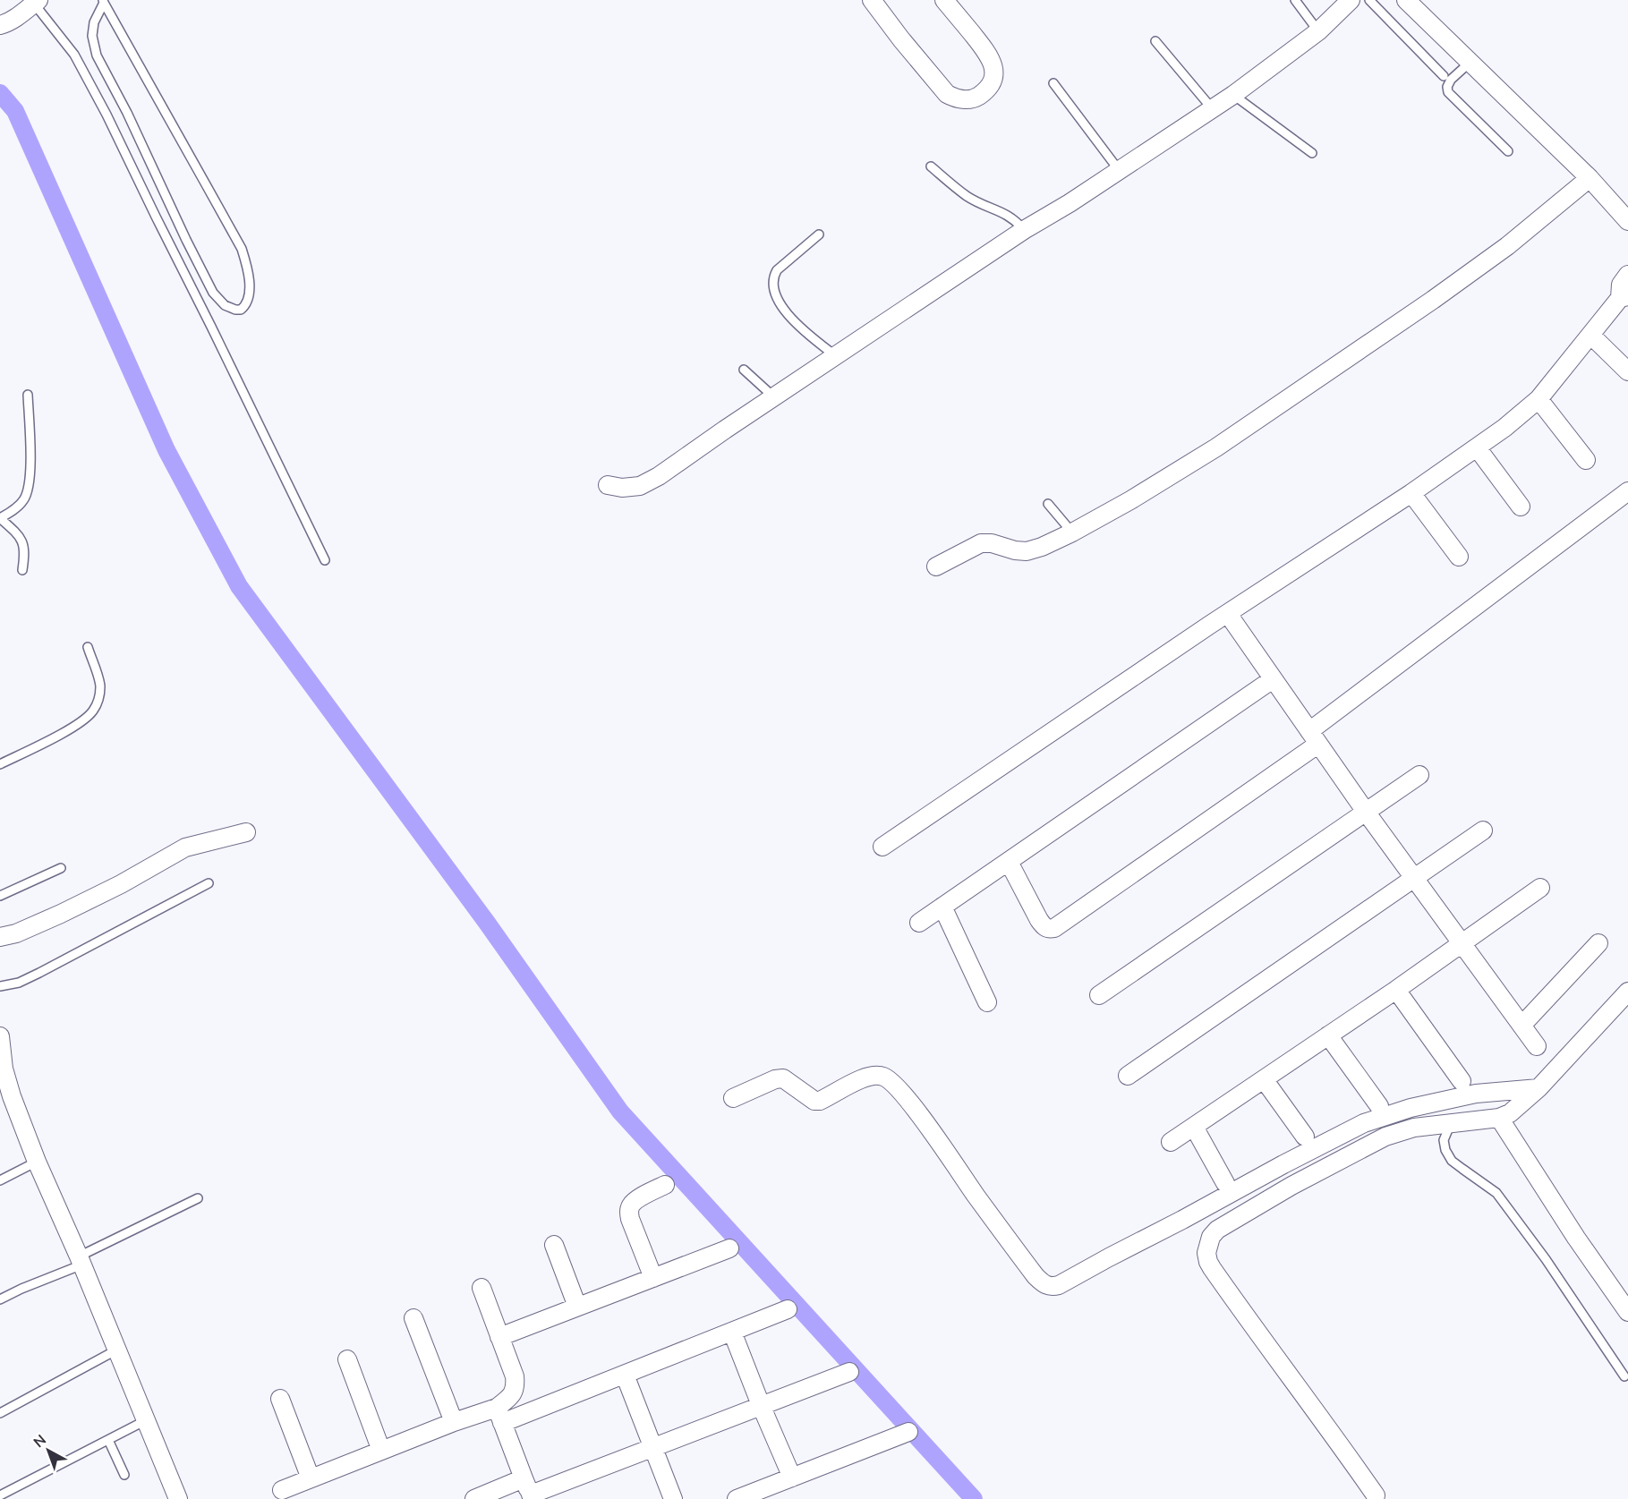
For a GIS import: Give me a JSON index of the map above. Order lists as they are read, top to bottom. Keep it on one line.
{"north":"top left"}
